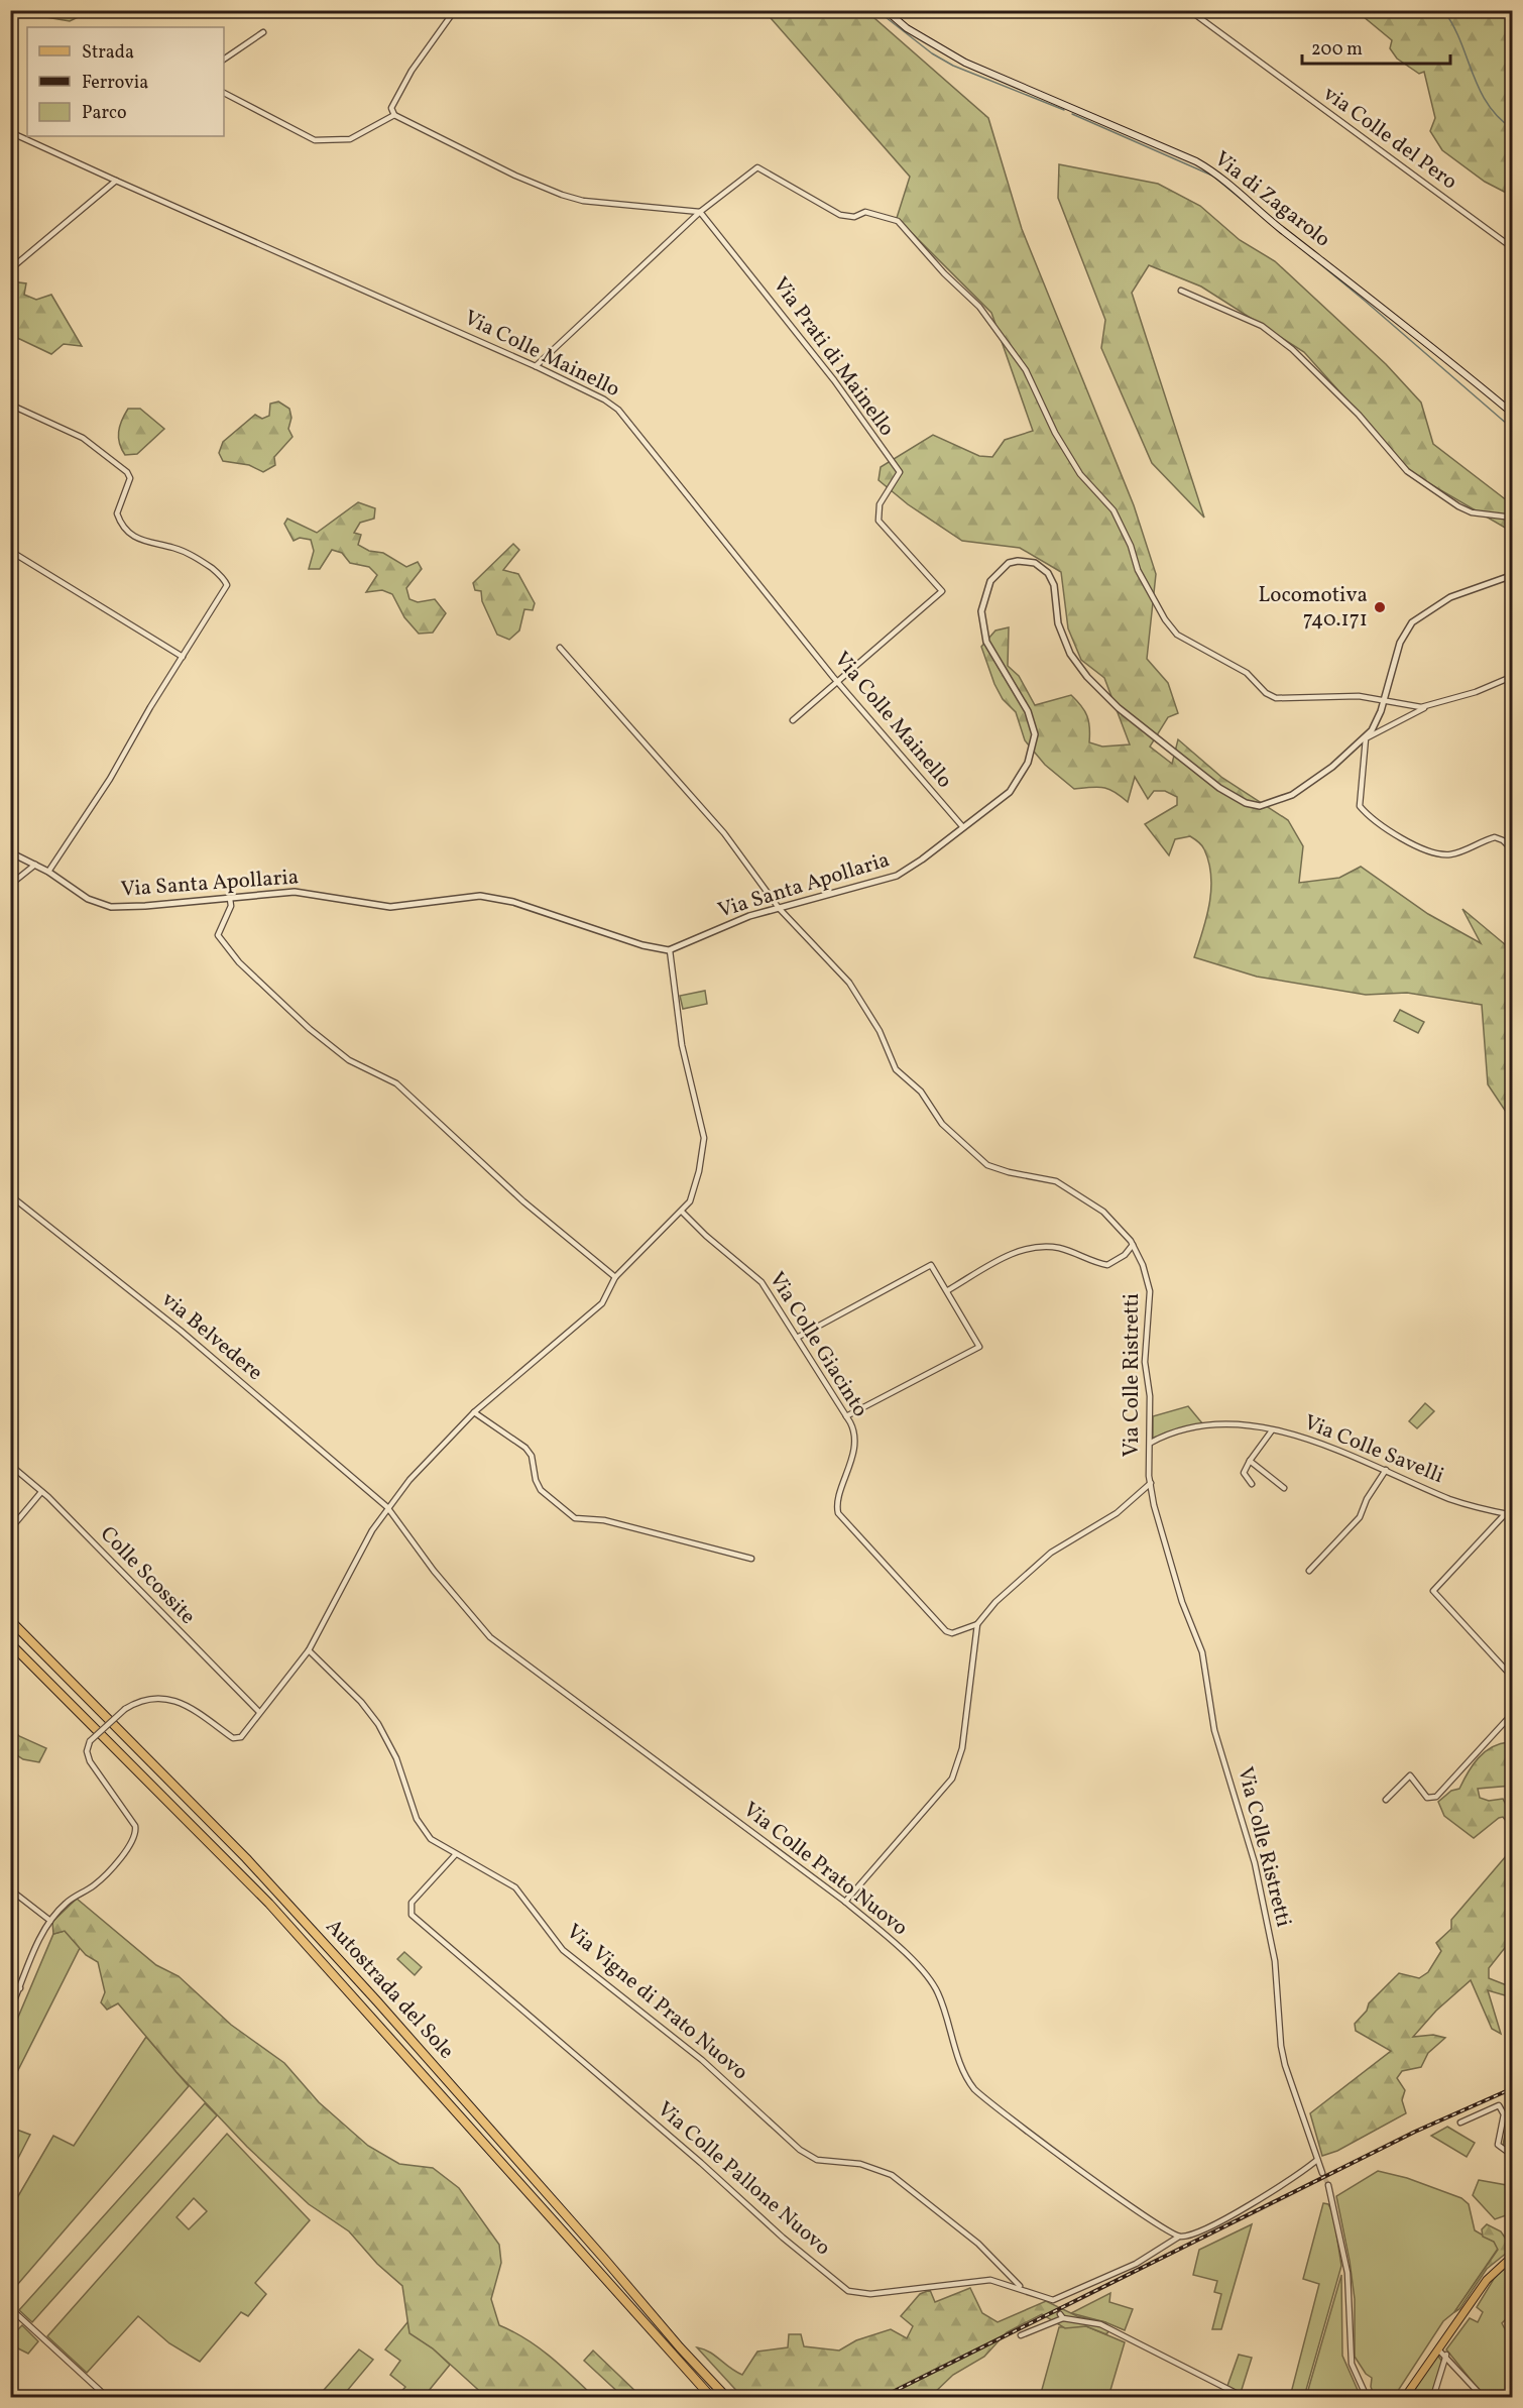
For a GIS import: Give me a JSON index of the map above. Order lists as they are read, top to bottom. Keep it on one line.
{"streets":{"highway":["Autostrada del Sole"],"main road":["Via di Zagarolo"],"street":["via Colle del Pero","Via Colle Mainello","Via Prati di Mainello","Via Santa Apollaria","via Belvedere","Via Colle Giacinto","Via Colle Ristretti","Via Colle Savelli","Colle Scossite","Via Colle Prato Nuovo","Via Vigne di Prato Nuovo","Via Colle Pallone Nuovo"]},"crossings":[["Via Colle Mainello","Via Prati di Mainello"],["Via Colle Mainello","Via Santa Apollaria"],["Via Santa Apollaria","Via Colle Ristretti"],["via Belvedere","Via Colle Prato Nuovo"],["Via Colle Ristretti","Via Colle Savelli"],["Via Vigne di Prato Nuovo","Via Colle Pallone Nuovo"]],"places":["Locomotiva 740.171"],"legend":["Strada","Ferrovia","Parco"],"scale_bar":"200 m"}
